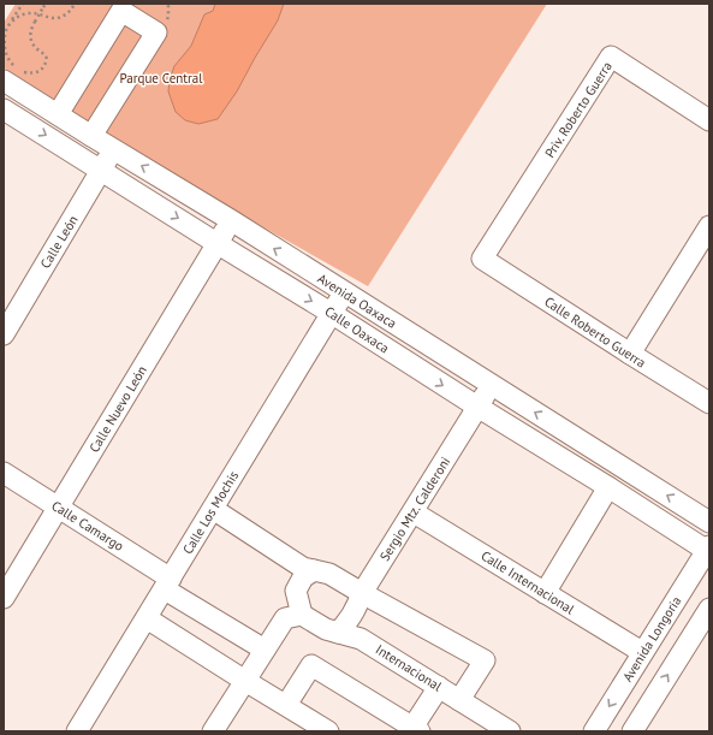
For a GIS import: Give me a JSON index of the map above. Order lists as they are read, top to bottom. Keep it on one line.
{"streets":{"street":["Priv. Roberto Guerra","Calle León","Avenida Oaxaca","Calle Oaxaca","Calle Roberto Guerra","Calle Nuevo León","Sergio Mtz. Calderoni","Calle Los Mochis","Calle Camargo","Calle Internacional","Avenida Longoria","Internacional"]},"crossings":[["Priv. Roberto Guerra","Calle Roberto Guerra"],["Calle León","Avenida Oaxaca"],["Calle León","Calle Oaxaca"],["Avenida Oaxaca","Calle Nuevo León"],["Avenida Oaxaca","Sergio Mtz. Calderoni"],["Avenida Oaxaca","Calle Los Mochis"],["Calle Oaxaca","Calle Nuevo León"],["Calle Oaxaca","Sergio Mtz. Calderoni"],["Calle Oaxaca","Calle Los Mochis"],["Calle Oaxaca","Avenida Longoria"],["Calle Nuevo León","Calle Camargo"],["Sergio Mtz. Calderoni","Calle Internacional"],["Sergio Mtz. Calderoni","Internacional"],["Calle Los Mochis","Calle Camargo"],["Calle Internacional","Avenida Longoria"]],"one_way":["Avenida Oaxaca","Calle Oaxaca"],"parks":["Parque Central"]}
